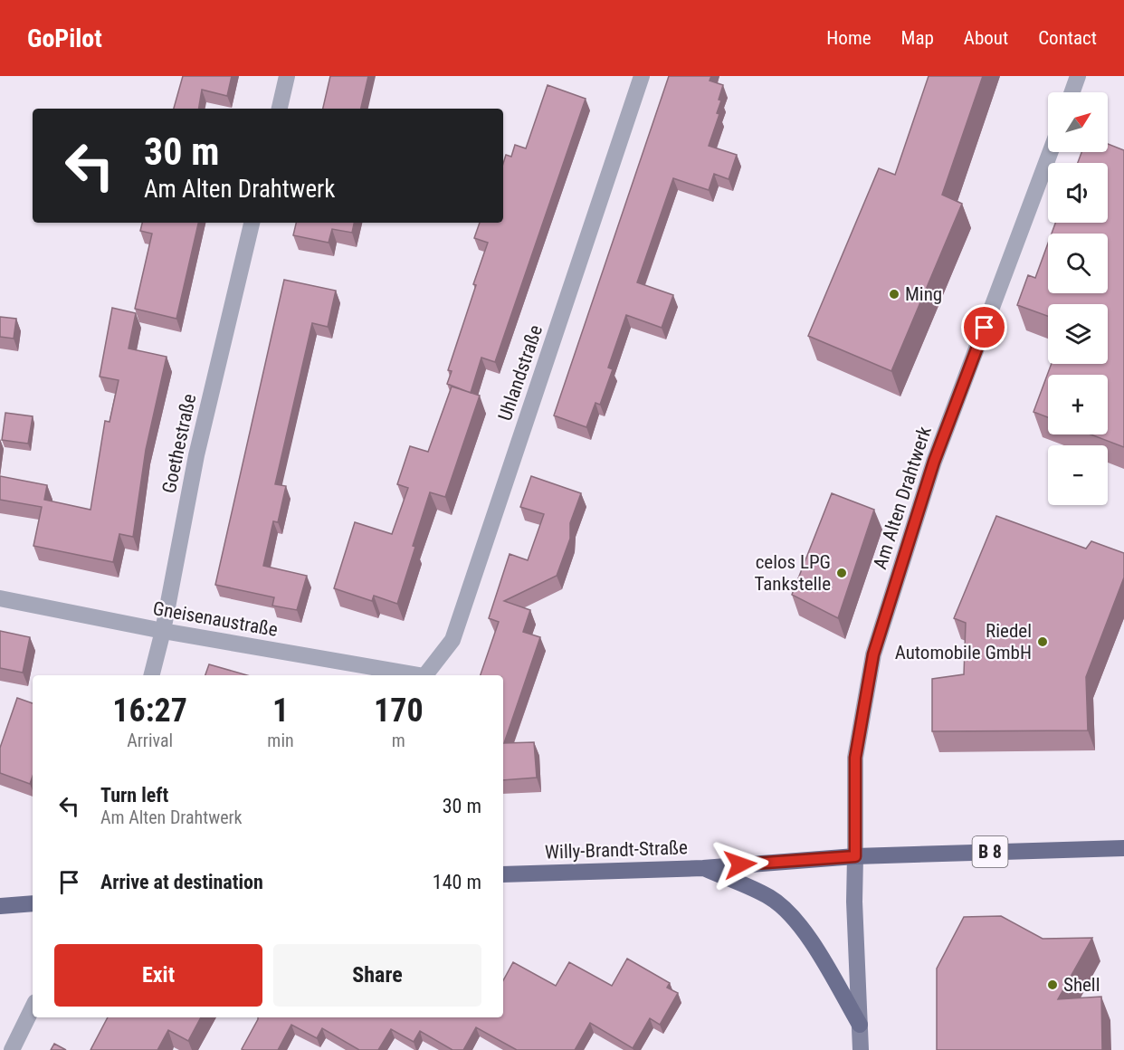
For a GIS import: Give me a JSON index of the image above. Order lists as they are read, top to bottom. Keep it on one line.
{"streets":{"main road":["Willy-Brandt-Straße","B 8"],"street":["Uhlandstraße","Goethestraße","Am Alten Drahtwerk","Gneisenaustraße"]},"crossings":[["Goethestraße","Gneisenaustraße"],["Am Alten Drahtwerk","Willy-Brandt-Straße"]],"places":["Ming","celos LPG Tankstelle","Riedel Automobile GmbH","Shell"],"north":"top right","page":{"header":"GoPilot","nav":["Home","Map","About","Contact"],"map_buttons":["+","−"],"turn":["30 m","Am Alten Drahtwerk"],"eta":["16:27","Arrival","1","min","170","m"],"list":[{"name":"Turn left","note":"Am Alten Drahtwerk","value":"30 m"},{"name":"Arrive at destination","value":"140 m"}],"buttons":["Exit","Share"]}}
